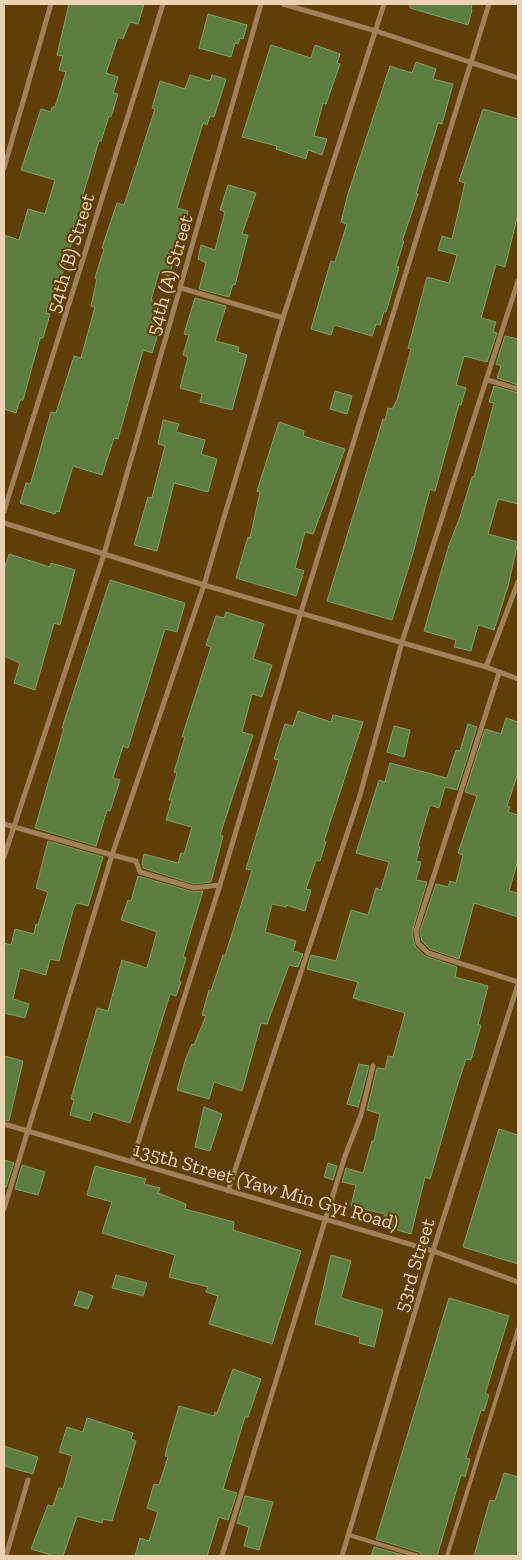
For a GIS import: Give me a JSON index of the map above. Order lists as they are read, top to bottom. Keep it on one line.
{"streets":{"street":["54th (B) Street","54th (A) Street","135th Street (Yaw Min Gyi Road)","53rd Street"]},"crossings":[["135th Street (Yaw Min Gyi Road)","53rd Street"]]}
